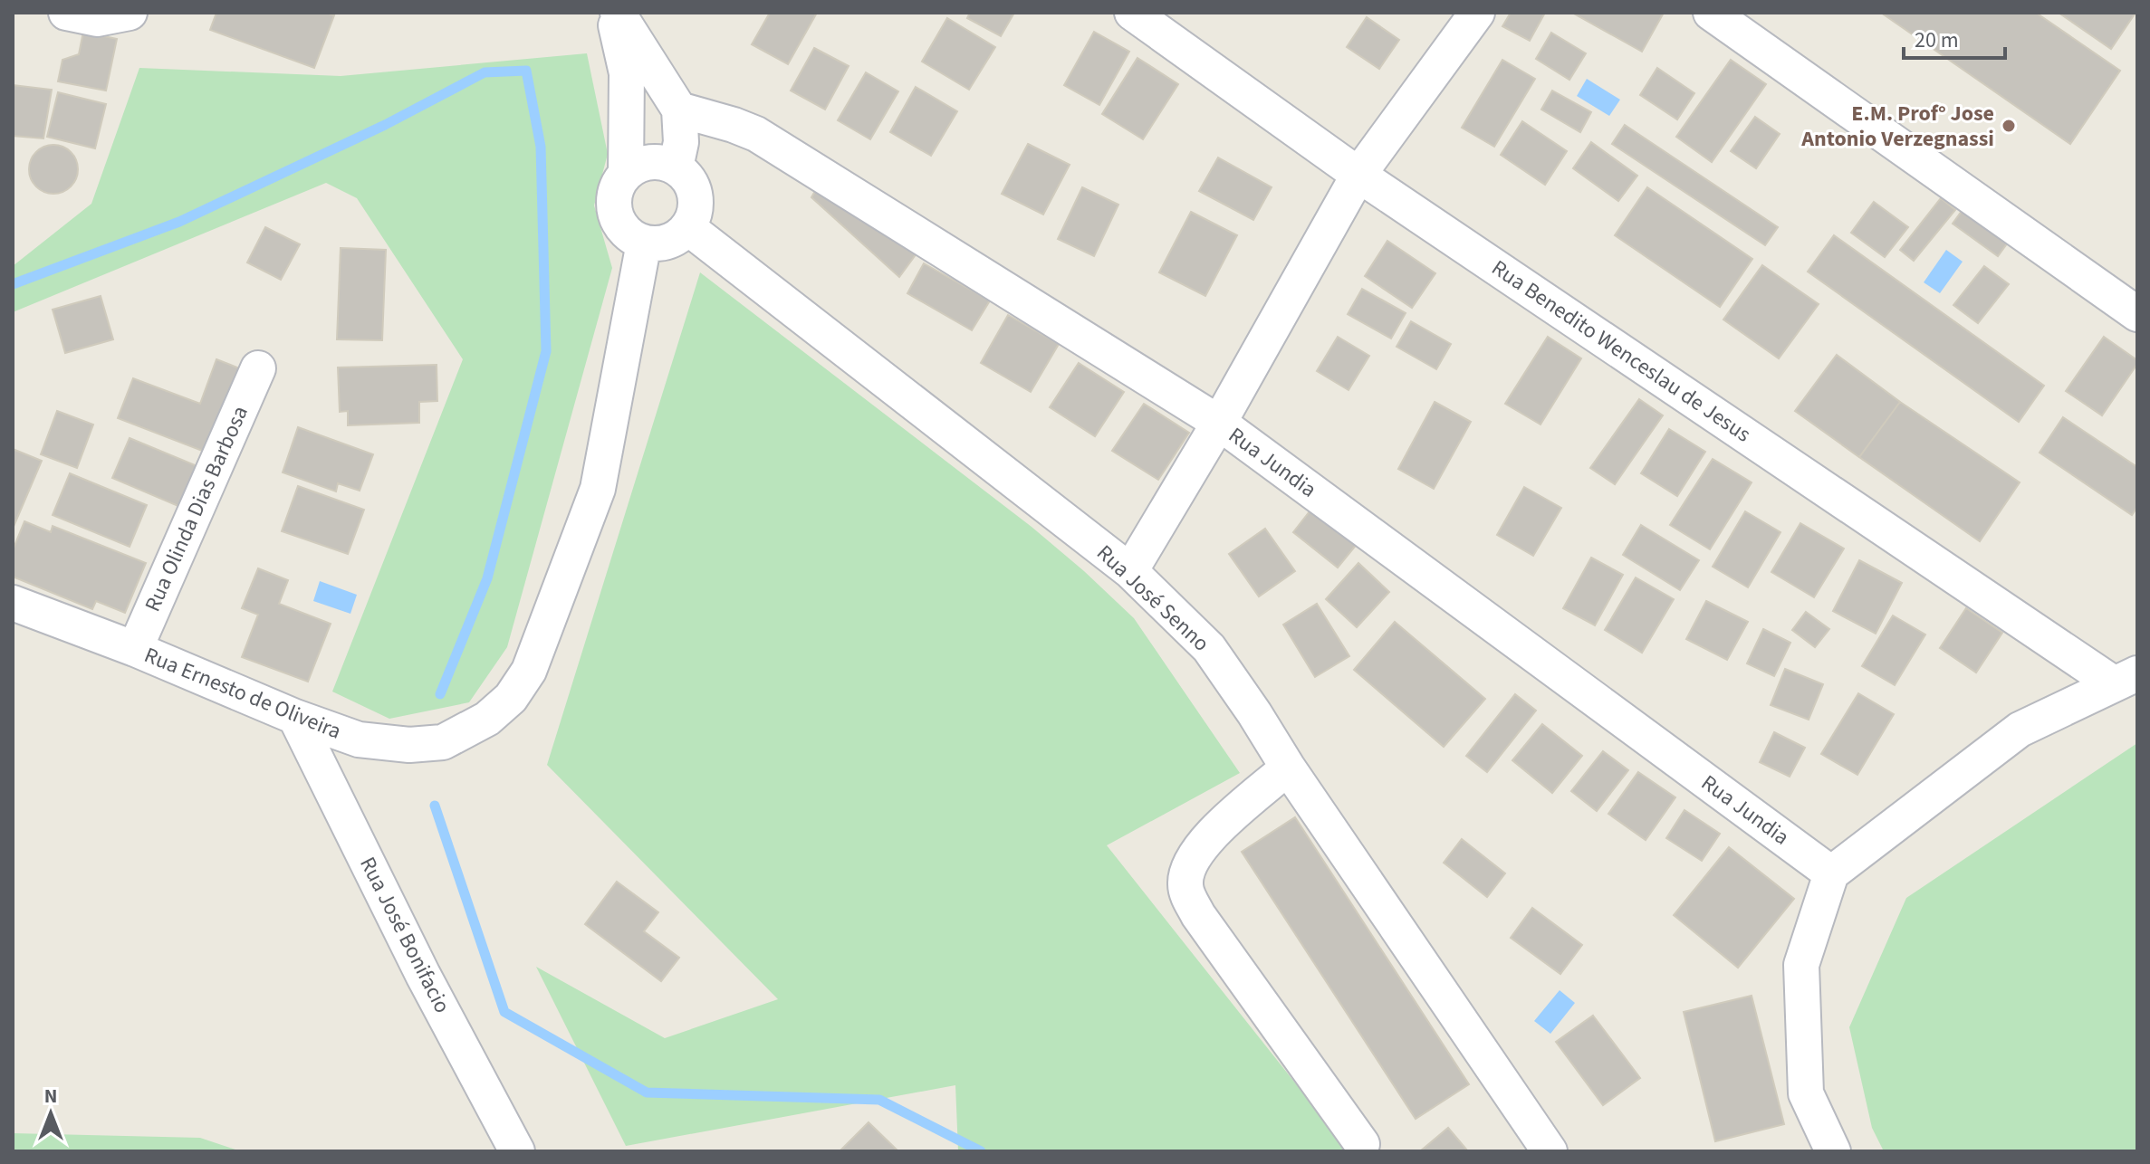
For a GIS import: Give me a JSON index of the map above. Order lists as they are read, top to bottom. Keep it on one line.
{"streets":{"street":["Rua Benedito Wenceslau de Jesus","Rua Jundia","Rua Olinda Dias Barbosa","Rua José Senno","Rua Ernesto de Oliveira","Rua José Bonifacio"]},"crossings":[["Rua Olinda Dias Barbosa","Rua Ernesto de Oliveira"],["Rua José Senno","Rua Ernesto de Oliveira"],["Rua Ernesto de Oliveira","Rua José Bonifacio"]],"places":["E.M. Prof° Jose Antonio Verzegnassi"],"scale_bar":"20 m","north":"top"}
